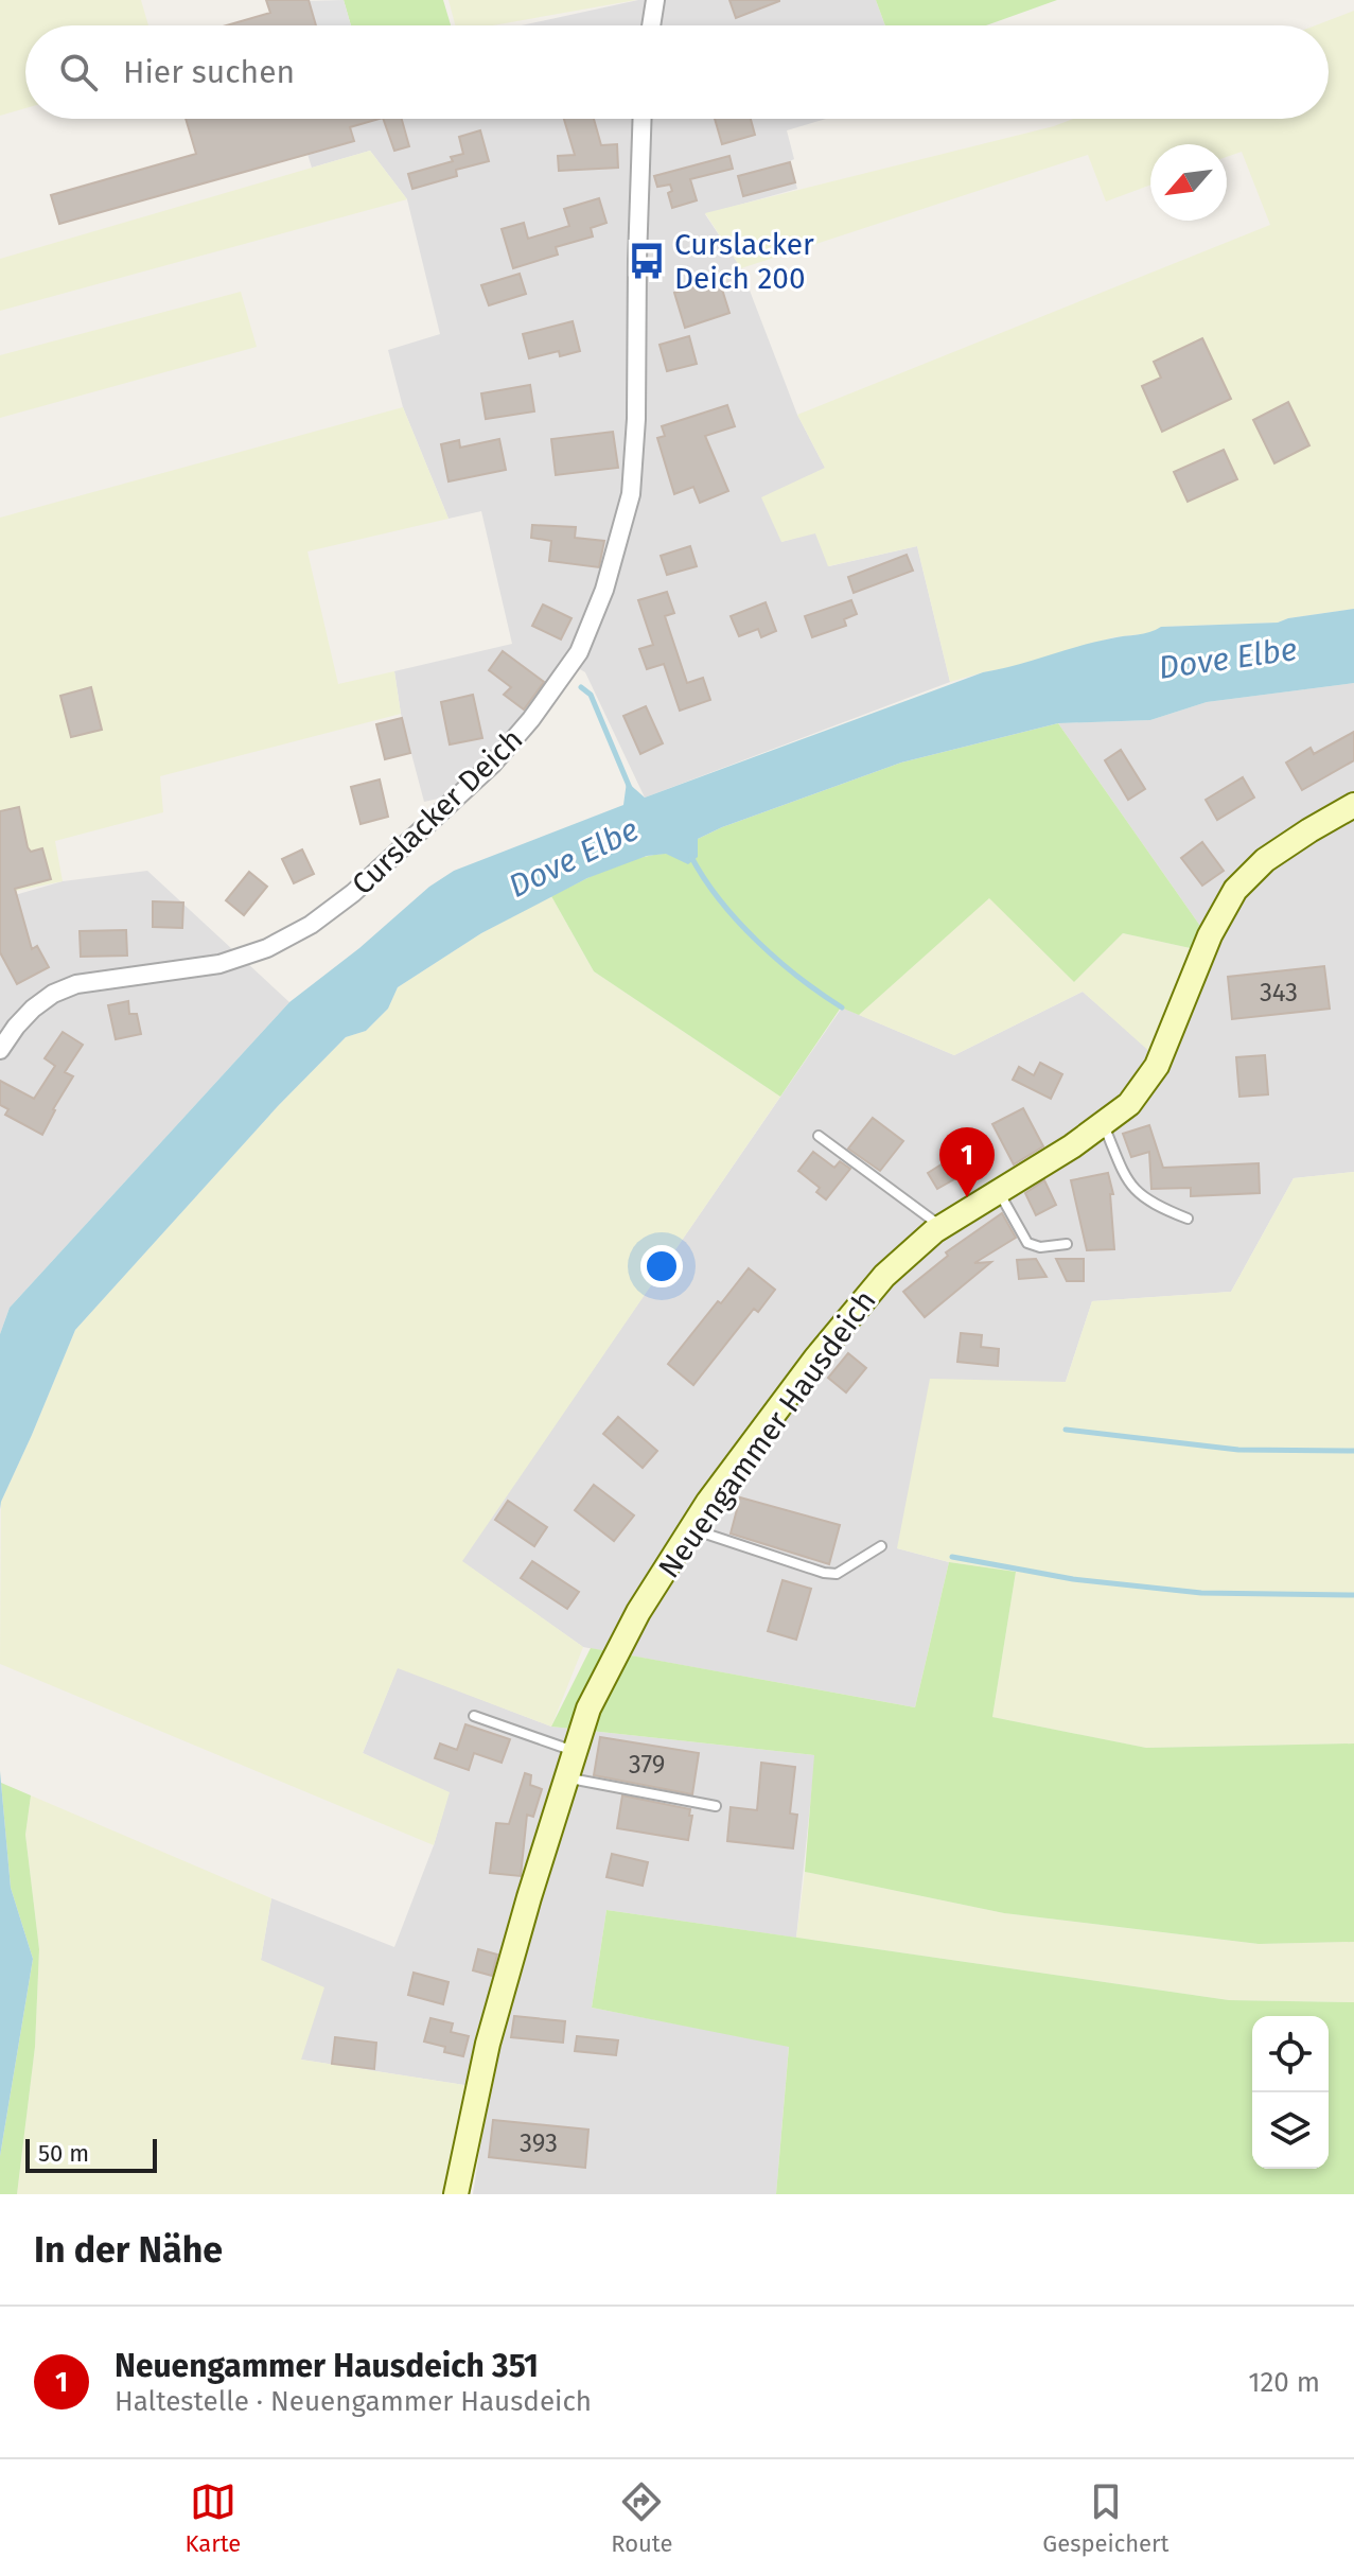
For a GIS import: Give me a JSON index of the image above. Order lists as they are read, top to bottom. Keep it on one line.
{"streets":{"street":["Curslacker Deich","Neuengammer Hausdeich"]},"water":["Dove Elbe"],"places":{"bus stop":["Curslacker Deich 200"]},"house_numbers":["343","379","393"],"scale_bar":"50 m","north":"bottom left","page":{"search":"Hier suchen","pins":"1","scale":"50 m","heading":"In der Nähe","list":[{"mark":"1","name":"Neuengammer Hausdeich 351","note":"Haltestelle · Neuengammer Hausdeich","value":"120 m"}],"nav":["Karte","Route","Gespeichert"]}}
